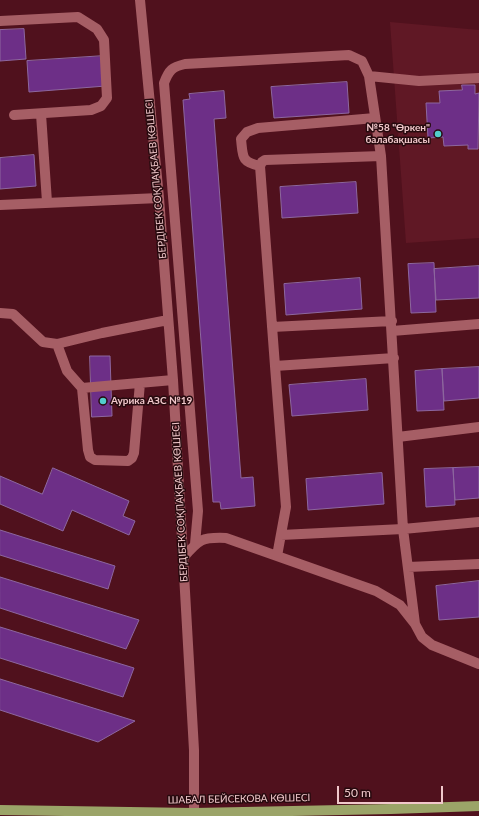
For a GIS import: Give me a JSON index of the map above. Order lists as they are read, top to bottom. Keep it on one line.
{"streets":{"main road":["ШАБАЛ БЕЙСЕКОВА КӨШЕСІ"],"street":["БЕРДІБЕК СОҚПАҚБАЕВ КӨШЕСІ"]},"crossings":[["БЕРДІБЕК СОҚПАҚБАЕВ КӨШЕСІ","ШАБАЛ БЕЙСЕКОВА КӨШЕСІ"]],"places":["№58 \"Өркен\" балабақшасы","Аурика АЗС №19"],"scale_bar":"50 m"}
